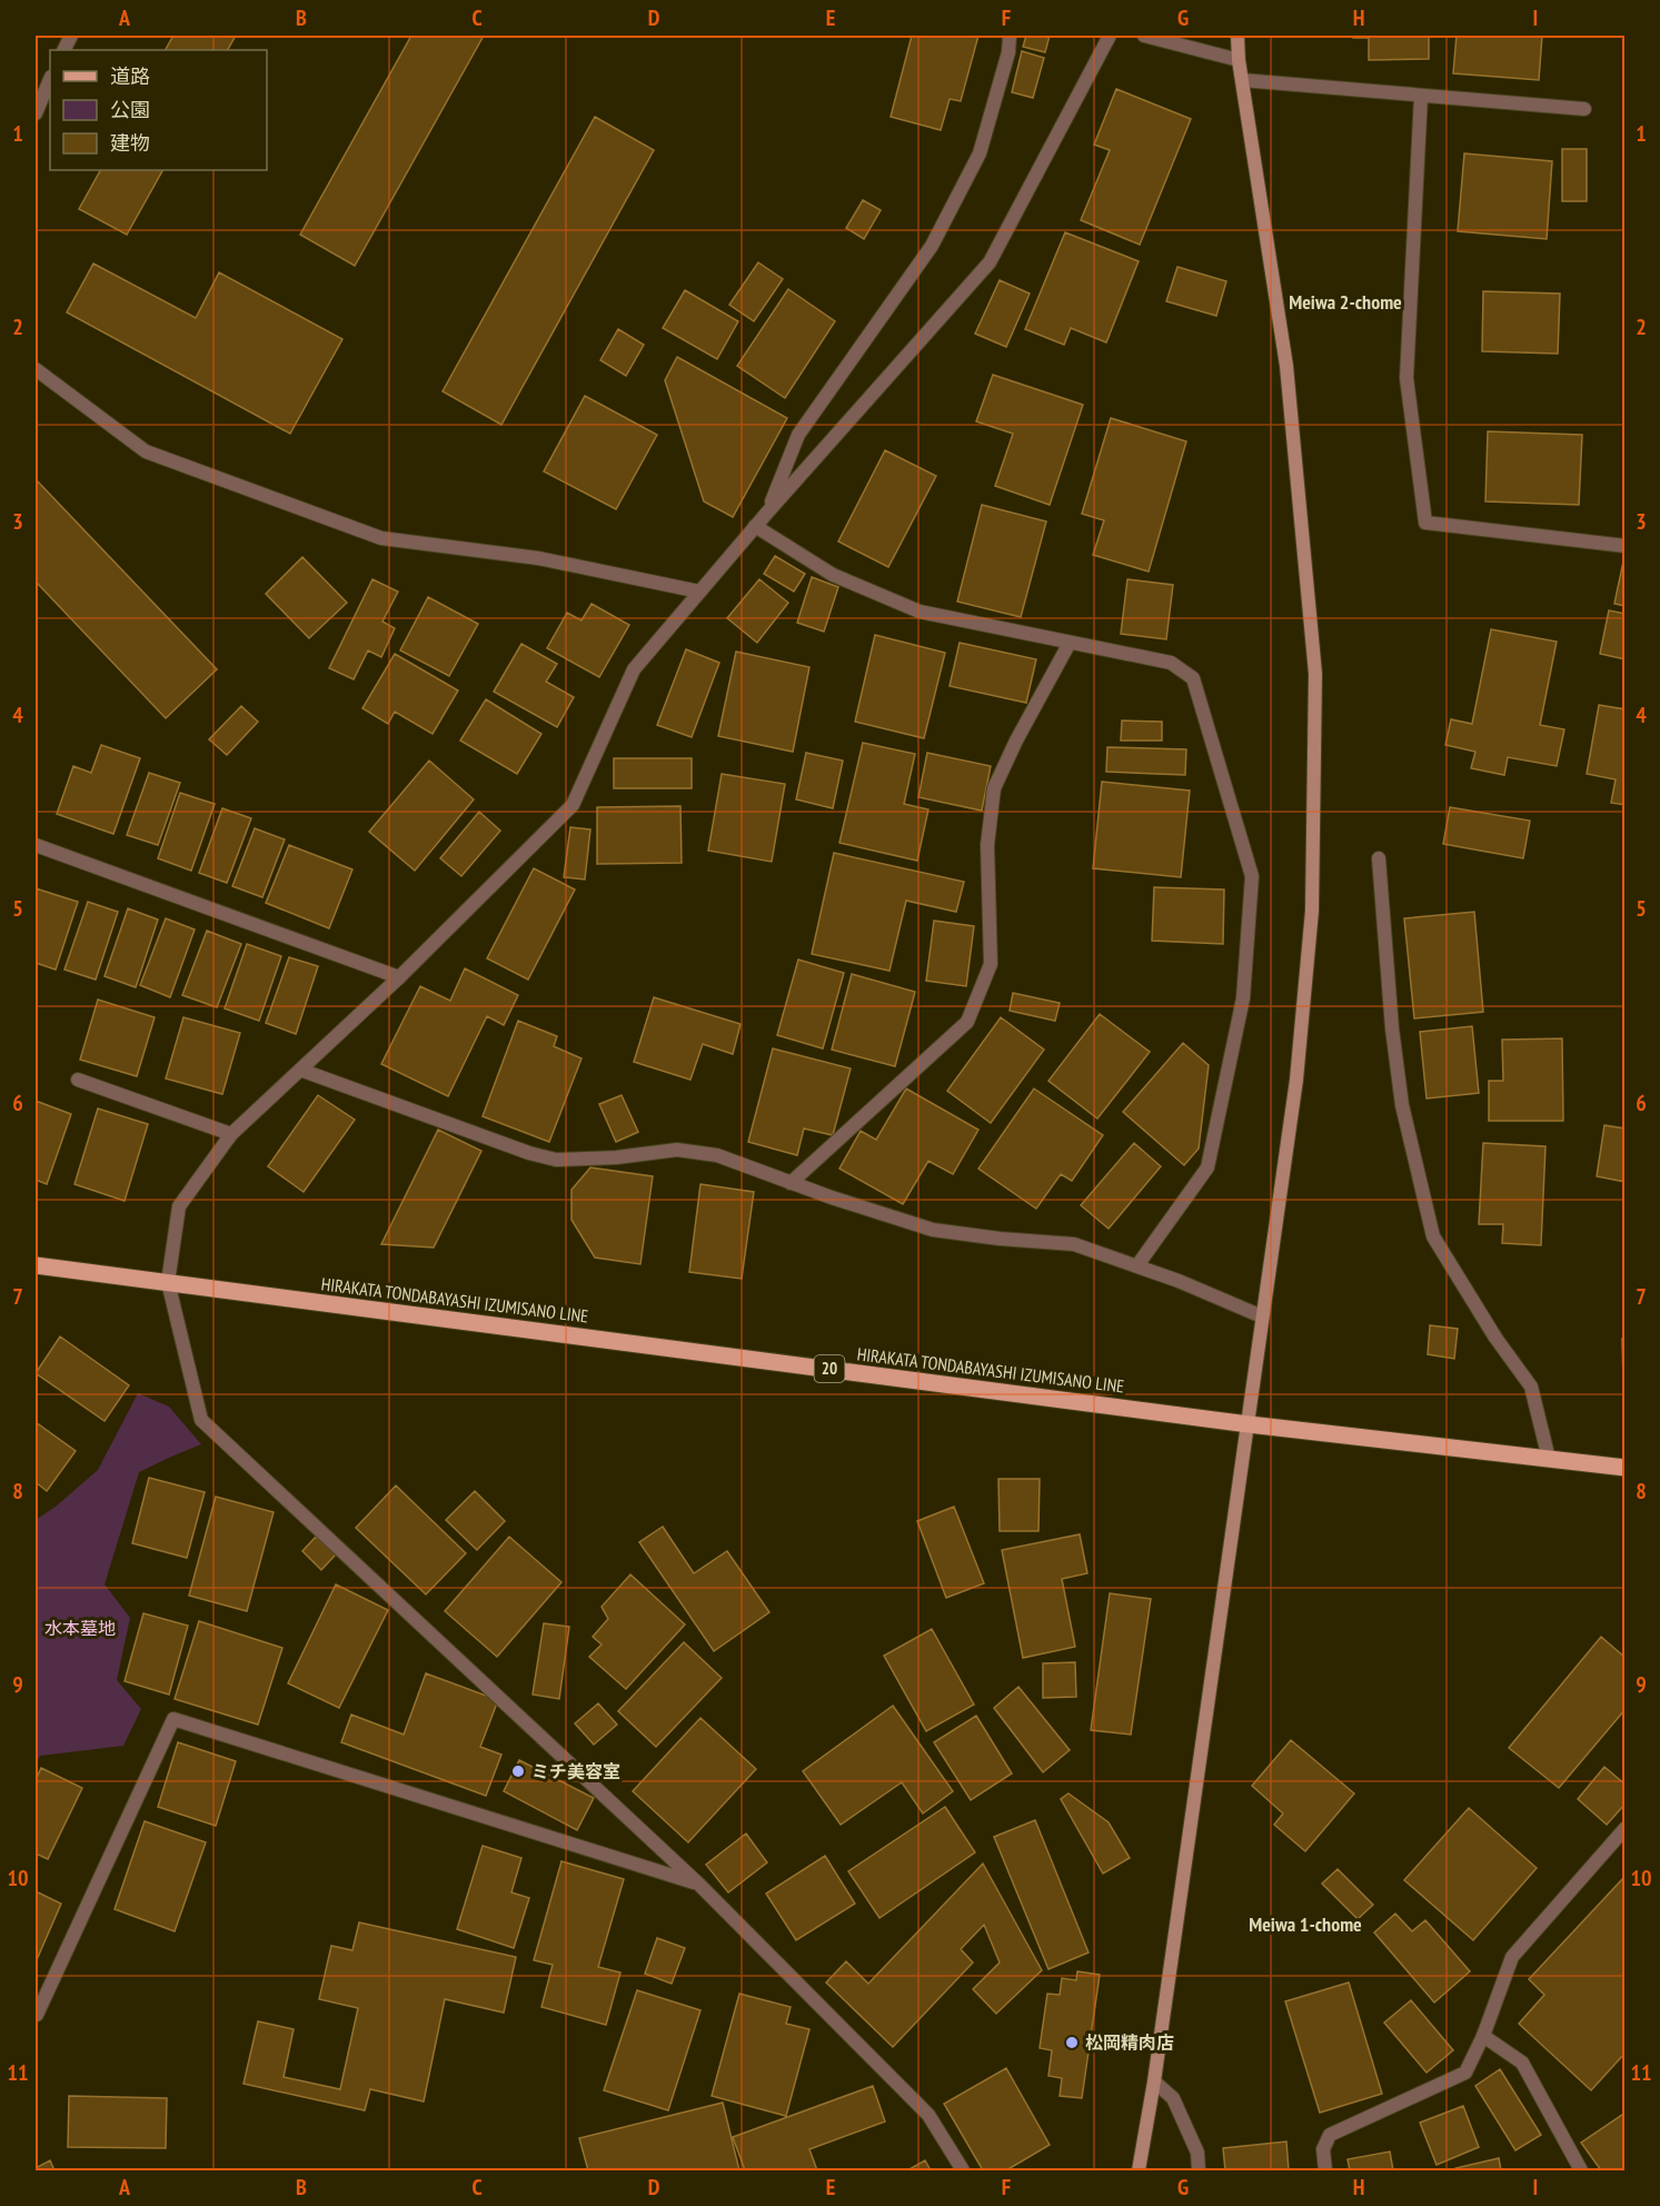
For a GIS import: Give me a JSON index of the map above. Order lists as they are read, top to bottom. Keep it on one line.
{"streets":{"main road":["HIRAKATA TONDABAYASHI IZUMISANO LINE","20"]},"districts":["Meiwa 2-chome","Meiwa 1-chome"],"parks":["水本墓地"],"places":["ミチ美容室","松岡精肉店"],"legend":["道路","公園","建物"],"grid":{"columns":["A","B","C","D","E","F","G","H","I"],"rows":["1","2","3","4","5","6","7","8","9","10","11"]}}
